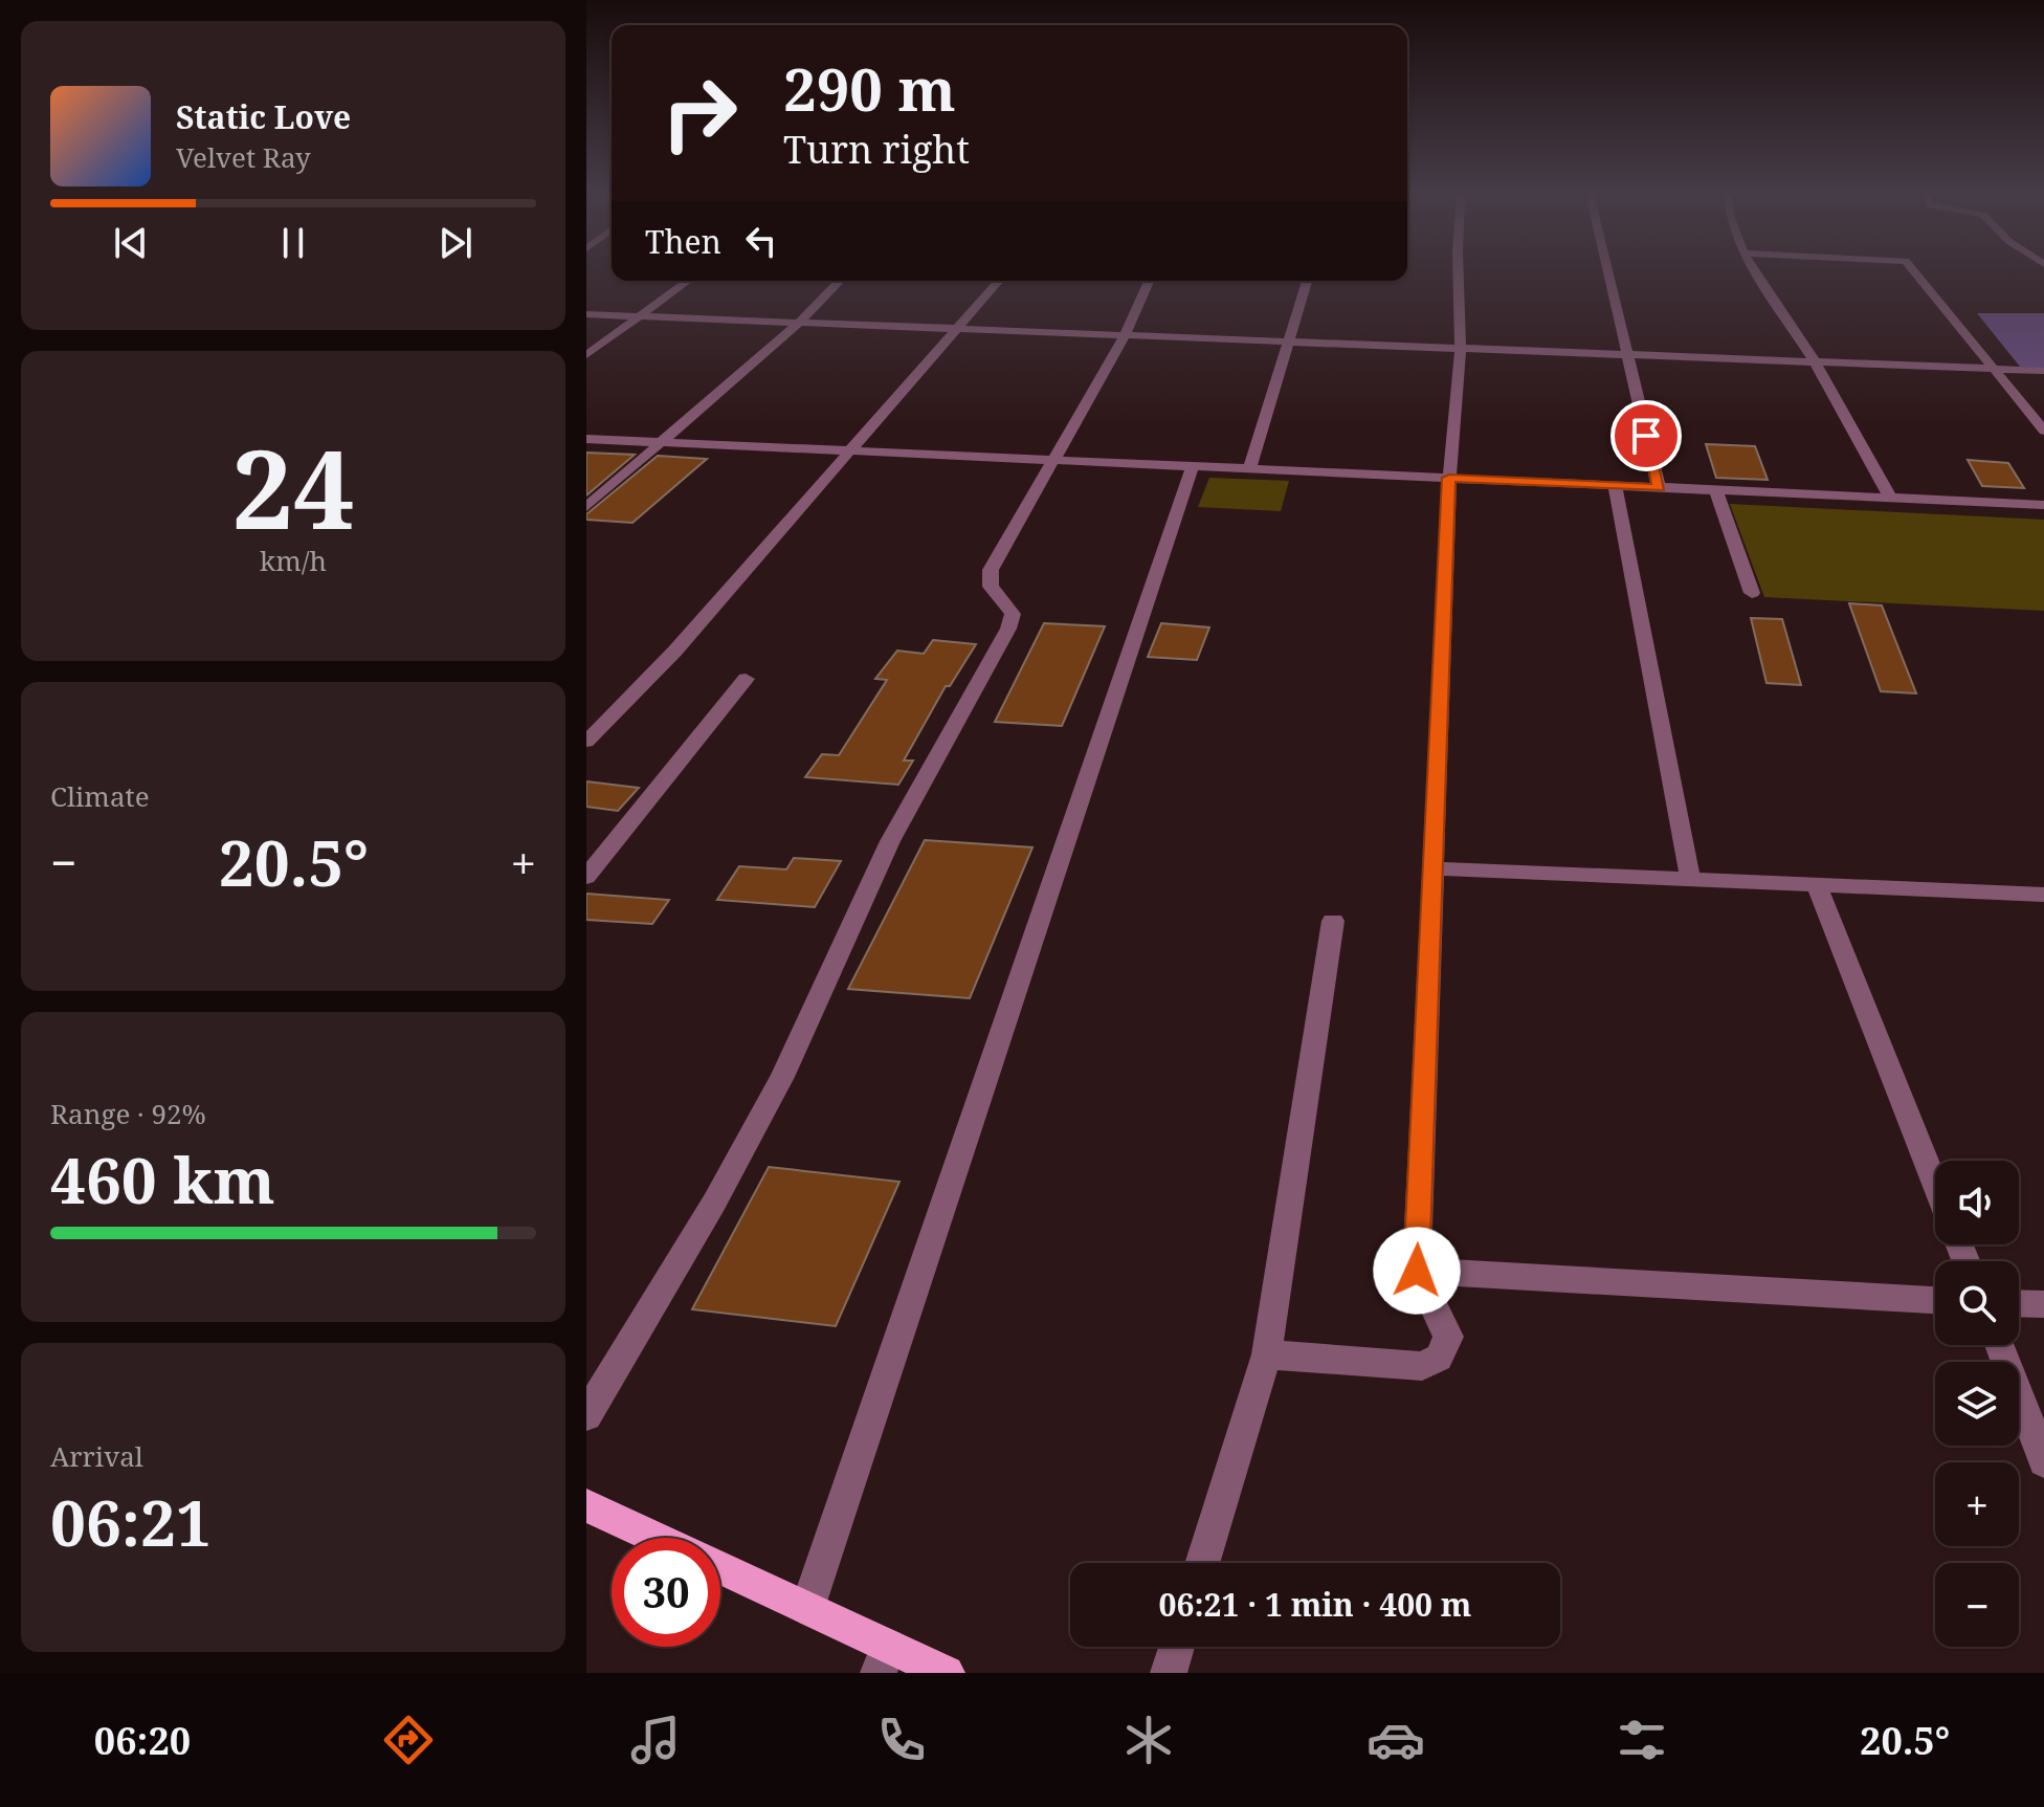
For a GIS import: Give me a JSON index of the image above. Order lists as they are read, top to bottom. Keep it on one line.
{"page":{"turn":["290 m","Turn right"],"song":["Static Love","Velvet Ray"],"then":"Then","tile":[["24","km/h"],"Climate",["Range · 92%","460 km"],["Arrival","06:21"]],"heat":["−","20.5°","+"],"map_buttons":["+","−"],"limit":"30","trip":"06:21 · 1 min · 400 m","tabs":["06:20","20.5°"]}}
